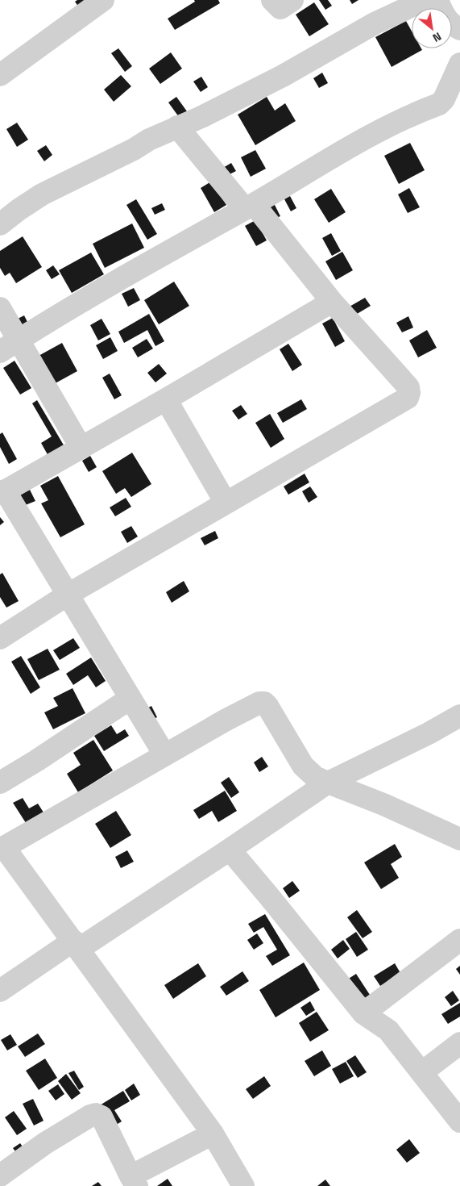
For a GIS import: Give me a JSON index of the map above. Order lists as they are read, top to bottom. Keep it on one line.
{"north":"bottom right"}
